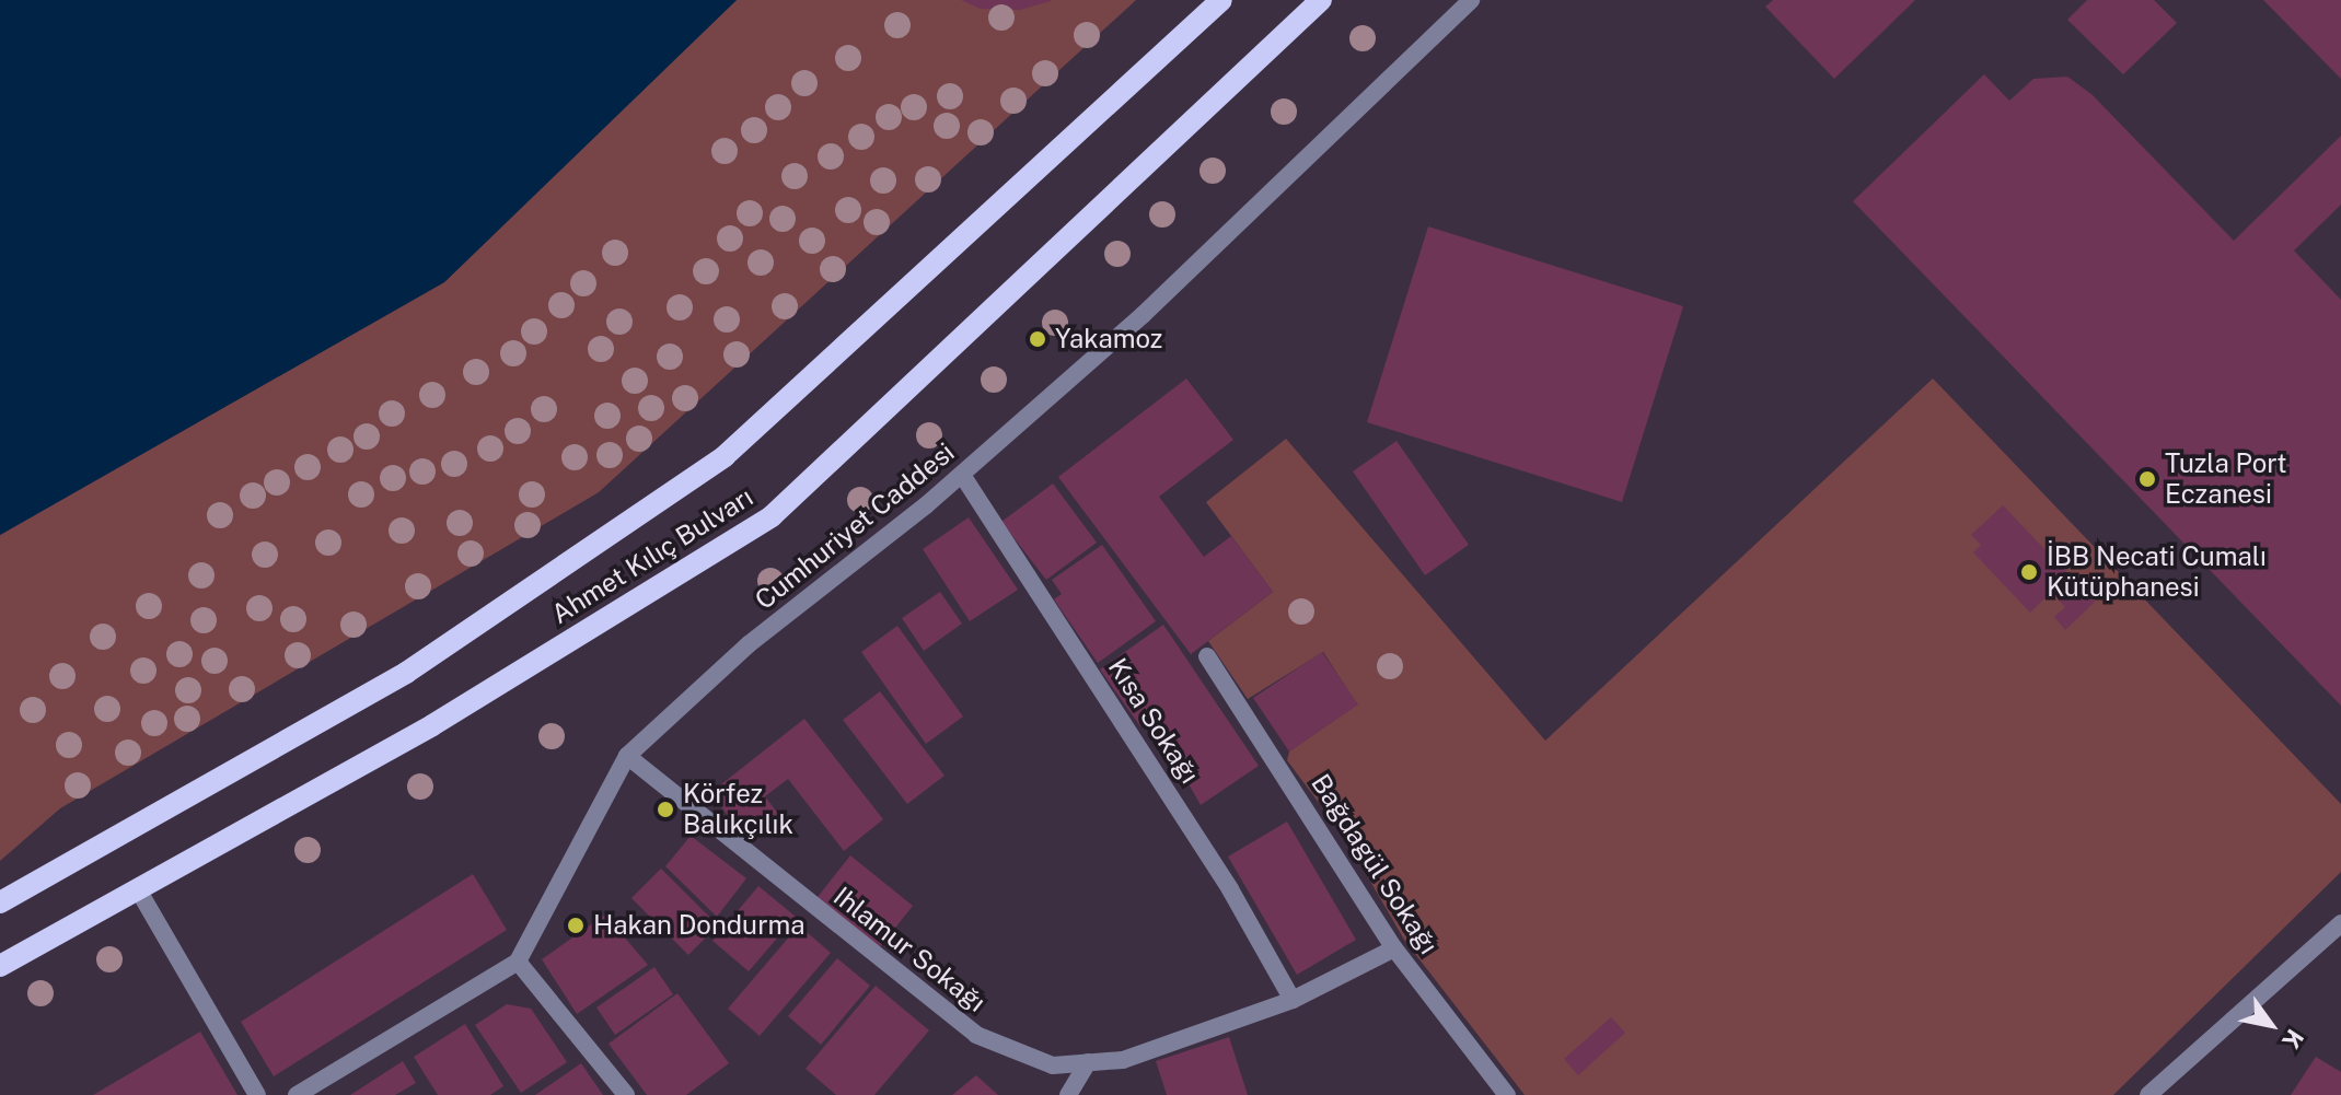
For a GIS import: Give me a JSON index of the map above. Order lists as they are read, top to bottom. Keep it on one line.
{"streets":{"main road":["Ahmet Kılıç Bulvarı"],"street":["Cumhuriyet Caddesi","Kısa Sokağı","Bağdagül Sokağı","Ihlamur Sokağı"]},"crossings":[["Cumhuriyet Caddesi","Kısa Sokağı"],["Cumhuriyet Caddesi","Ihlamur Sokağı"],["Kısa Sokağı","Ihlamur Sokağı"],["Bağdagül Sokağı","Ihlamur Sokağı"]],"places":["Yakamoz","Tuzla Port Eczanesi","İBB Necati Cumalı Kütüphanesi","Körfez Balıkçılık","Hakan Dondurma"],"north":"bottom right"}
